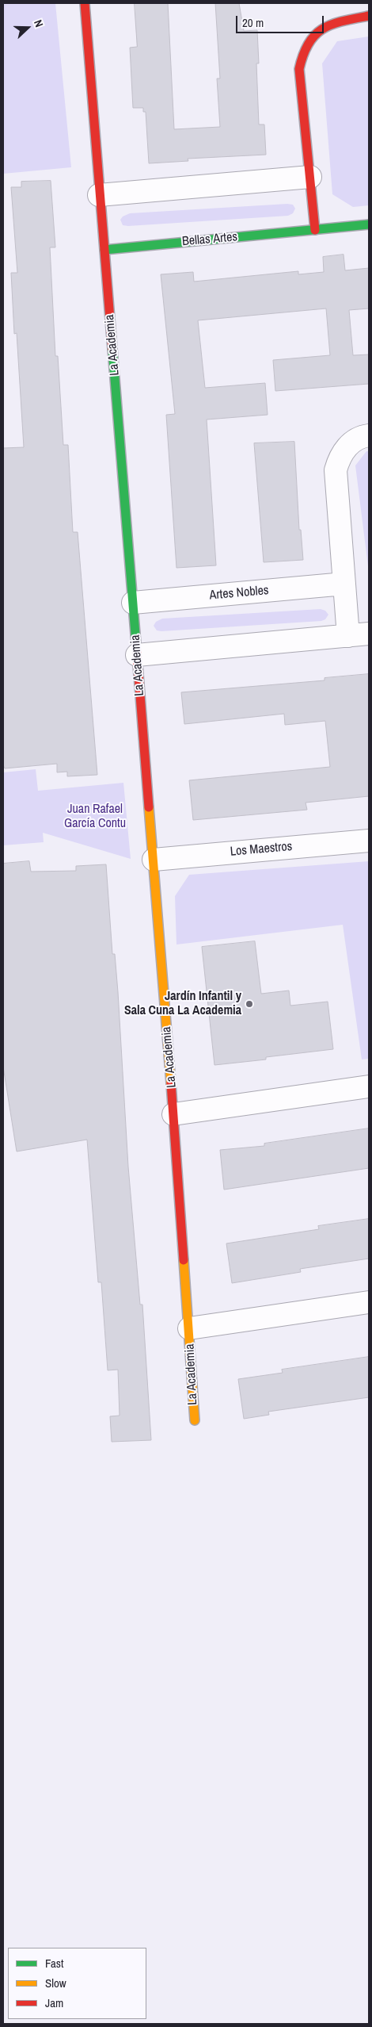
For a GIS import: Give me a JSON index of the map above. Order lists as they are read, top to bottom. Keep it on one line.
{"streets":{"street":["Bellas Artes","La Academia","Artes Nobles","Los Maestros"]},"crossings":[["Bellas Artes","La Academia"],["La Academia","Artes Nobles"],["La Academia","Los Maestros"]],"parks":["Juan Rafael García Contu"],"places":["Jardín Infantil y Sala Cuna La Academia"],"legend":["Fast","Slow","Jam"],"scale_bar":"20 m","north":"right"}
